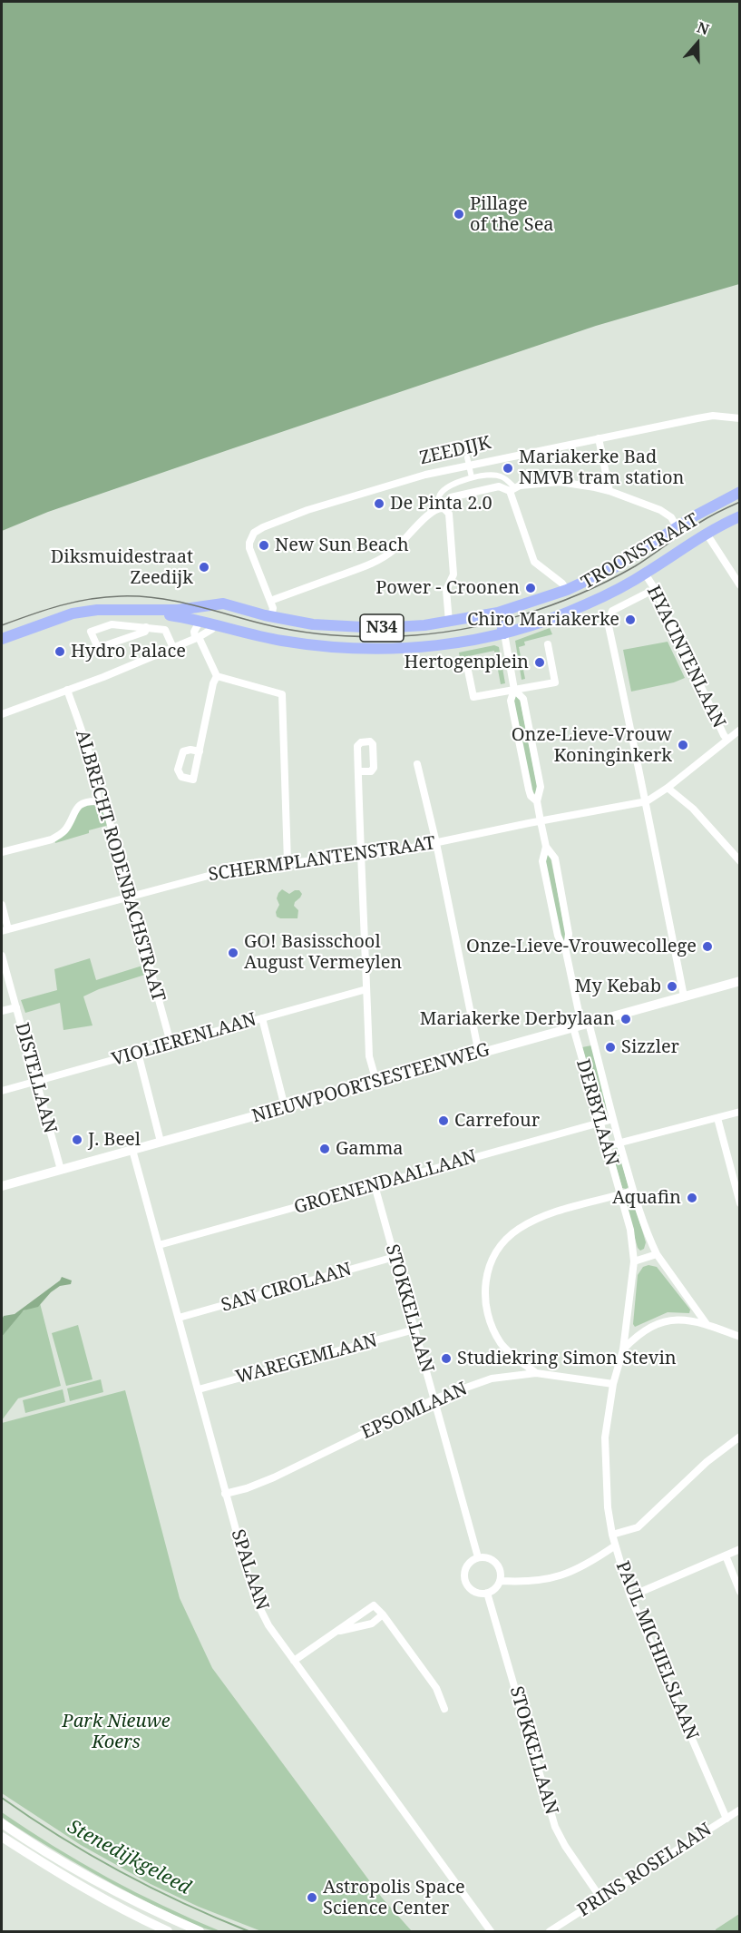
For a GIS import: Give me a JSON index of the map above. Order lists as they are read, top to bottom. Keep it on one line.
{"streets":{"main road":["TROONSTRAAT","N34","NIEUWPOORTSESTEENWEG"],"street":["ZEEDIJK","HYACINTENLAAN","SCHERMPLANTENSTRAAT","ALBRECHT RODENBACHSTRAAT","VIOLIERENLAAN","DISTELLAAN","DERBYLAAN","GROENENDAALLAAN","SAN CIROLAAN","STOKKELLAAN","WAREGEMLAAN","EPSOMLAAN","SPALAAN","PAUL MICHIELSLAAN","PRINS ROSELAAN"]},"crossings":[["TROONSTRAAT","N34"],["TROONSTRAAT","HYACINTENLAAN"],["SCHERMPLANTENSTRAAT","ALBRECHT RODENBACHSTRAAT"],["ALBRECHT RODENBACHSTRAAT","VIOLIERENLAAN"],["VIOLIERENLAAN","DISTELLAAN"],["DISTELLAAN","NIEUWPOORTSESTEENWEG"],["NIEUWPOORTSESTEENWEG","DERBYLAAN"],["NIEUWPOORTSESTEENWEG","SPALAAN"],["DERBYLAAN","GROENENDAALLAAN"],["DERBYLAAN","EPSOMLAAN"],["DERBYLAAN","PAUL MICHIELSLAAN"],["GROENENDAALLAAN","STOKKELLAAN"],["GROENENDAALLAAN","SPALAAN"],["SAN CIROLAAN","STOKKELLAAN"],["SAN CIROLAAN","SPALAAN"],["STOKKELLAAN","WAREGEMLAAN"],["STOKKELLAAN","EPSOMLAAN"],["STOKKELLAAN","PRINS ROSELAAN"],["WAREGEMLAAN","SPALAAN"],["EPSOMLAAN","SPALAAN"],["EPSOMLAAN","PAUL MICHIELSLAAN"],["PAUL MICHIELSLAAN","PRINS ROSELAAN"]],"water":["Stenedijkgeleed"],"parks":["Park Nieuwe Koers"],"places":["Pillage of the Sea","Mariakerke Bad NMVB tram station","De Pinta 2.0","New Sun Beach","Diksmuidestraat Zeedijk","Power - Croonen","Chiro Mariakerke","Hydro Palace","Hertogenplein","Onze-Lieve-Vrouw Koninginkerk","Onze-Lieve-Vrouwecollege","GO! Basisschool August Vermeylen","My Kebab","Mariakerke Derbylaan","Sizzler","Carrefour","J. Beel","Gamma","Aquafin","Studiekring Simon Stevin","Astropolis Space Science Center"],"north":"top"}
